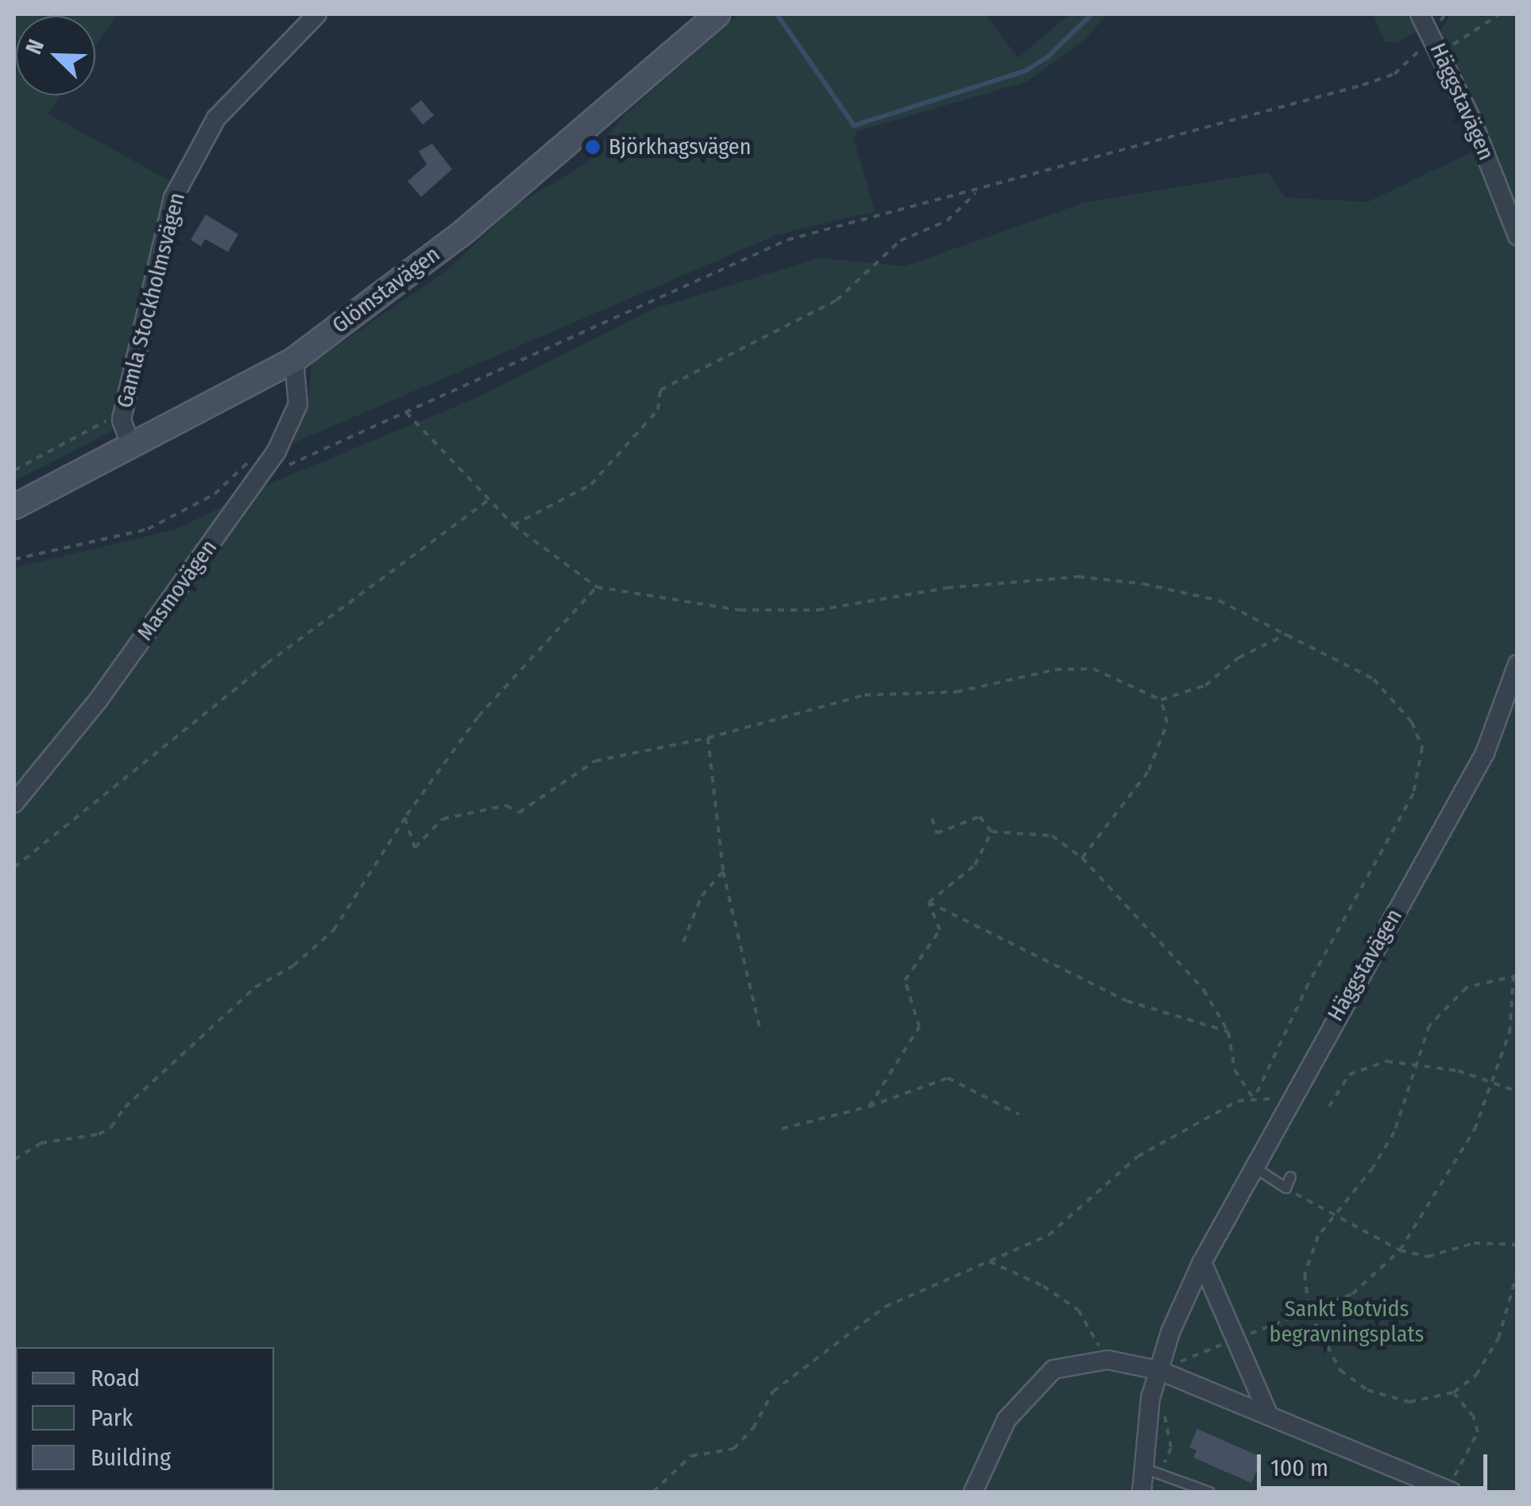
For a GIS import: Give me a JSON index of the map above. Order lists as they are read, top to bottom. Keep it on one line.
{"streets":{"main road":["Glömstavägen"],"street":["Häggstavägen","Gamla Stockholmsvägen","Masmovägen"]},"crossings":[["Glömstavägen","Gamla Stockholmsvägen"],["Glömstavägen","Masmovägen"]],"parks":["Sankt Botvids begravningsplats"],"places":["Björkhagsvägen"],"legend":["Road","Park","Building"],"scale_bar":"100 m","north":"top left"}
